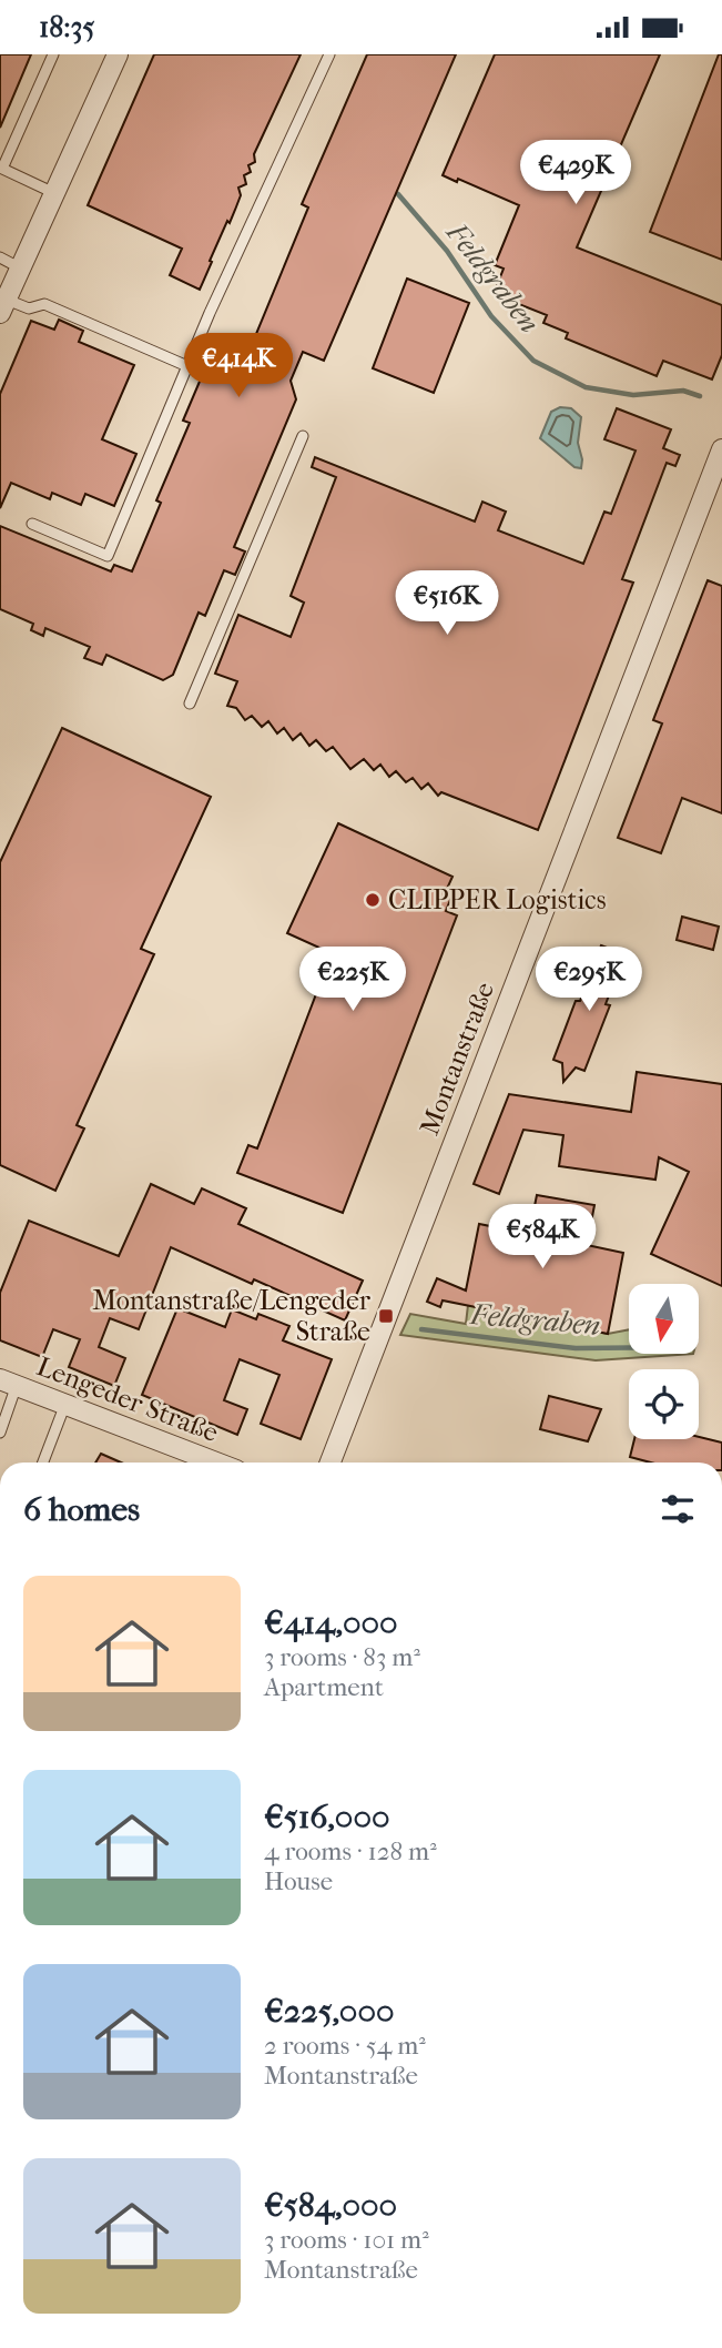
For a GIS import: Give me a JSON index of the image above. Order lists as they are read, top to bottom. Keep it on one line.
{"streets":{"street":["Montanstraße","Lengeder Straße"]},"water":["Feldgraben"],"places":{"other":["CLIPPER Logistics"],"transit":["Montanstraße/Lengeder Straße"]},"north":"bottom","page":{"status":"18:35","price":["€429K","€414K","€516K","€225K","€295K","€584K"],"heading":"6 homes","list":[{"name":"€414,000","note":"3 rooms · 83 m² · Apartment"},{"name":"€516,000","note":"4 rooms · 128 m² · House"},{"name":"€225,000","note":"2 rooms · 54 m² · Montanstraße"},{"name":"€584,000","note":"3 rooms · 101 m² · Montanstraße"}]}}
